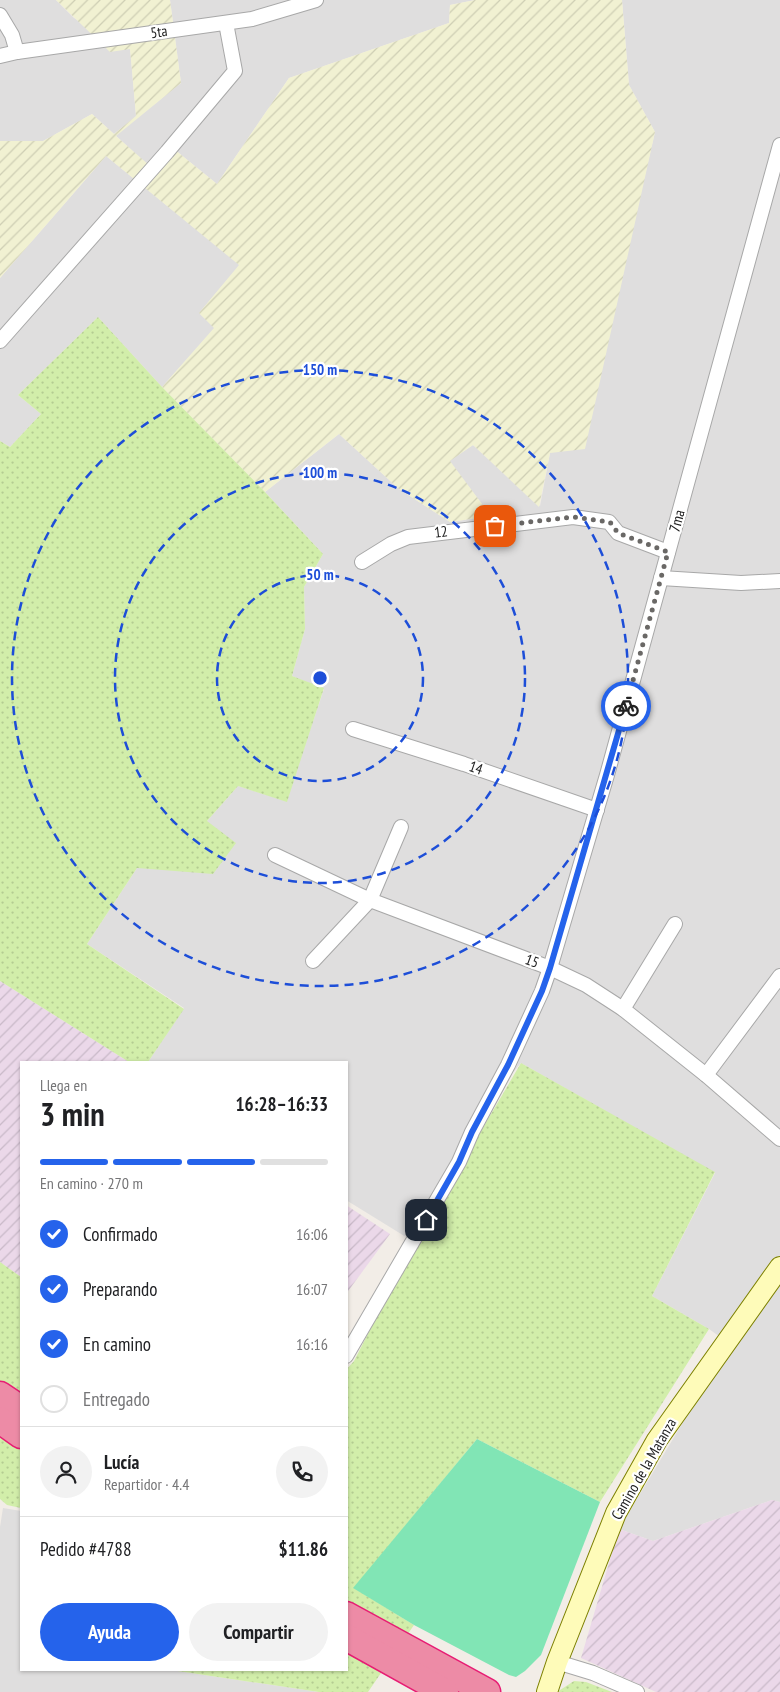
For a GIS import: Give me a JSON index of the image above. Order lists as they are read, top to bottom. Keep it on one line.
{"streets":{"main road":["Camino de la Matanza"],"street":["5ta","7ma","12","14","15"]},"crossings":[["7ma","12"],["7ma","14"],["7ma","15"]],"page":{"heading":["3 min","Llega en","16:28–16:33"],"panel":["Lucía","Repartidor · 4.4","Pedido #4788","$11.86"],"bar":"En camino · 270 m","list":[["Confirmado","16:06"],["Preparando","16:07"],["En camino","16:16"],"Entregado"],"buttons":["Ayuda","Compartir"]},"rings":["150 m","100 m","50 m"]}
